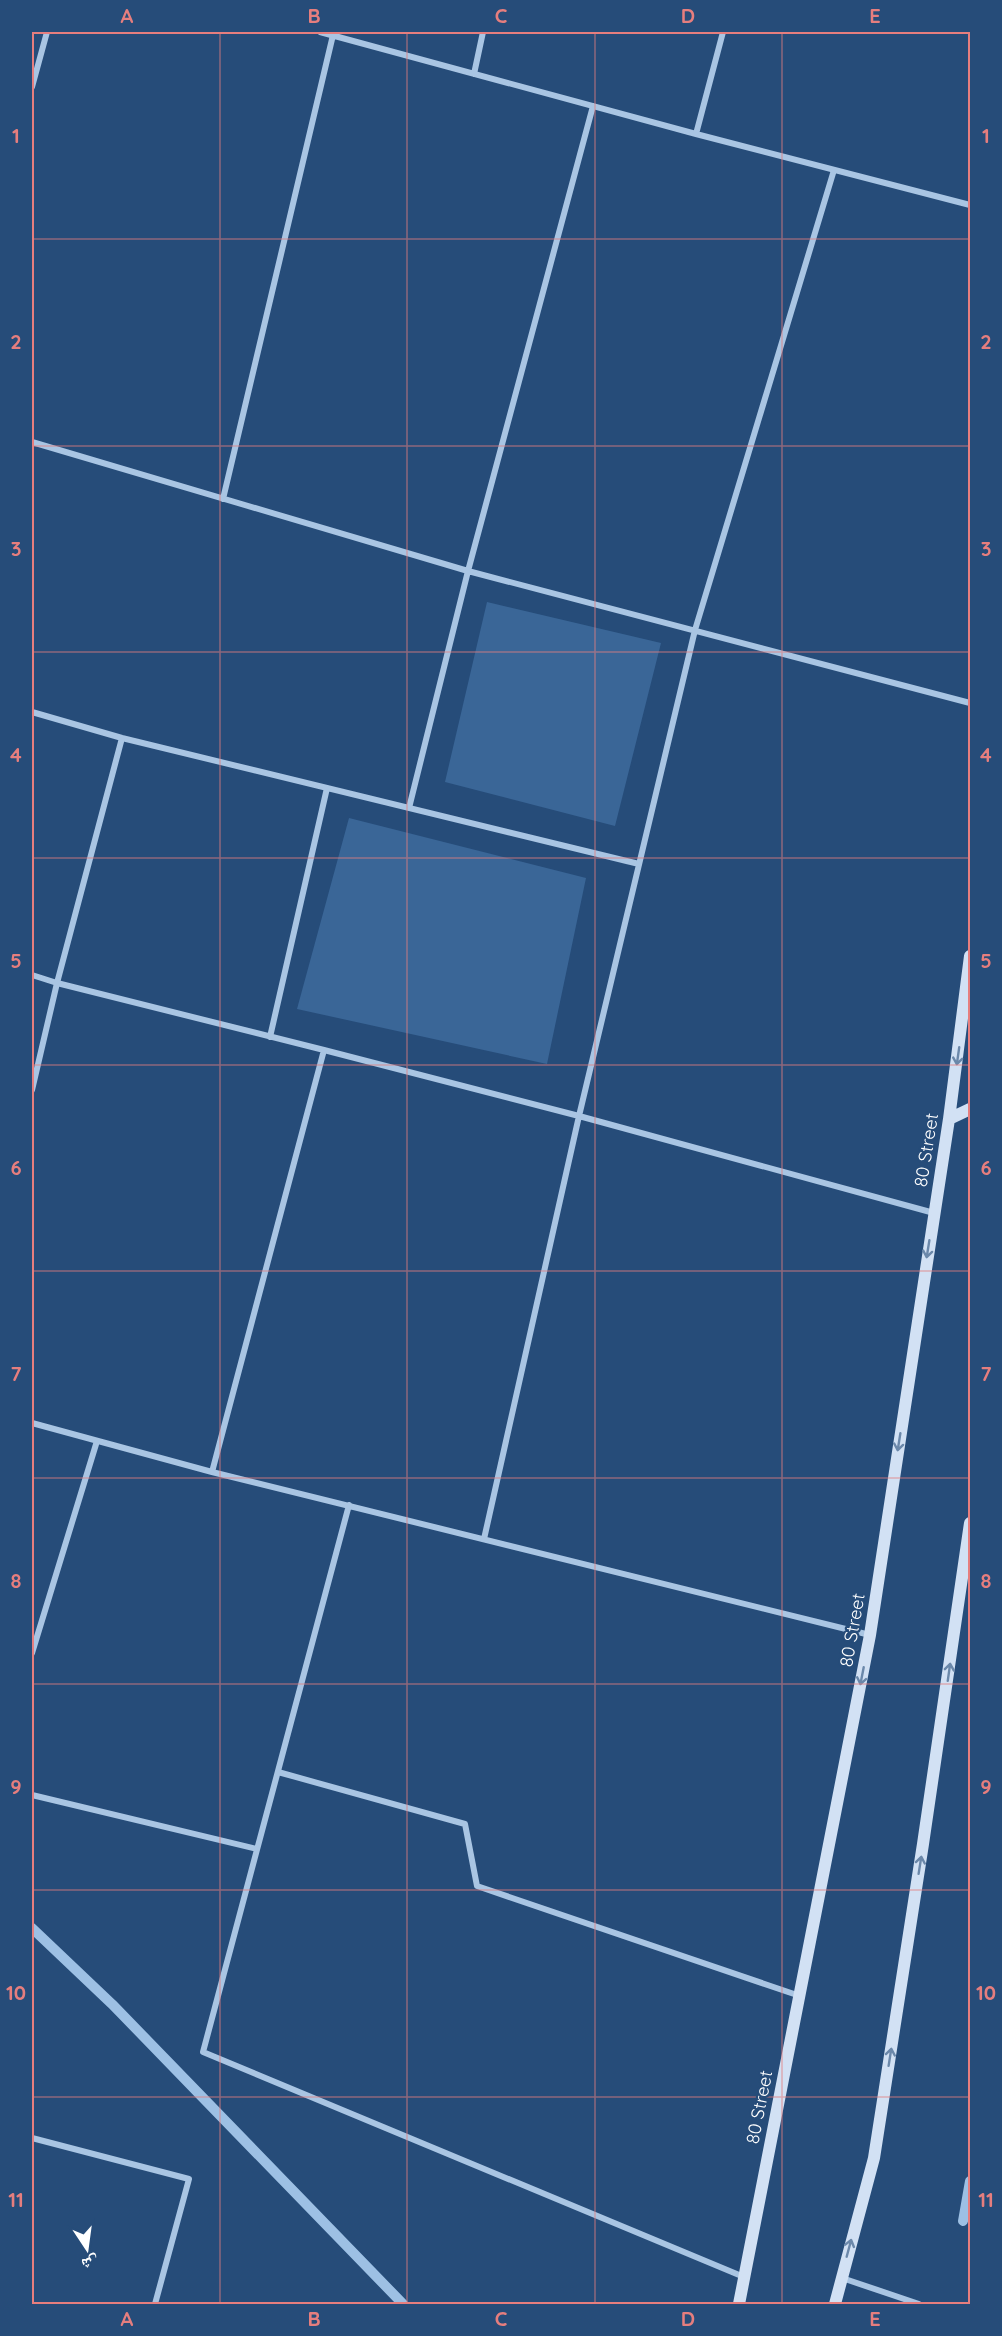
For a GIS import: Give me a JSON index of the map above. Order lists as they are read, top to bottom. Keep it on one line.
{"streets":{"main road":["80 Street"]},"north":"bottom","grid":{"columns":["A","B","C","D","E"],"rows":["1","2","3","4","5","6","7","8","9","10","11"]}}
